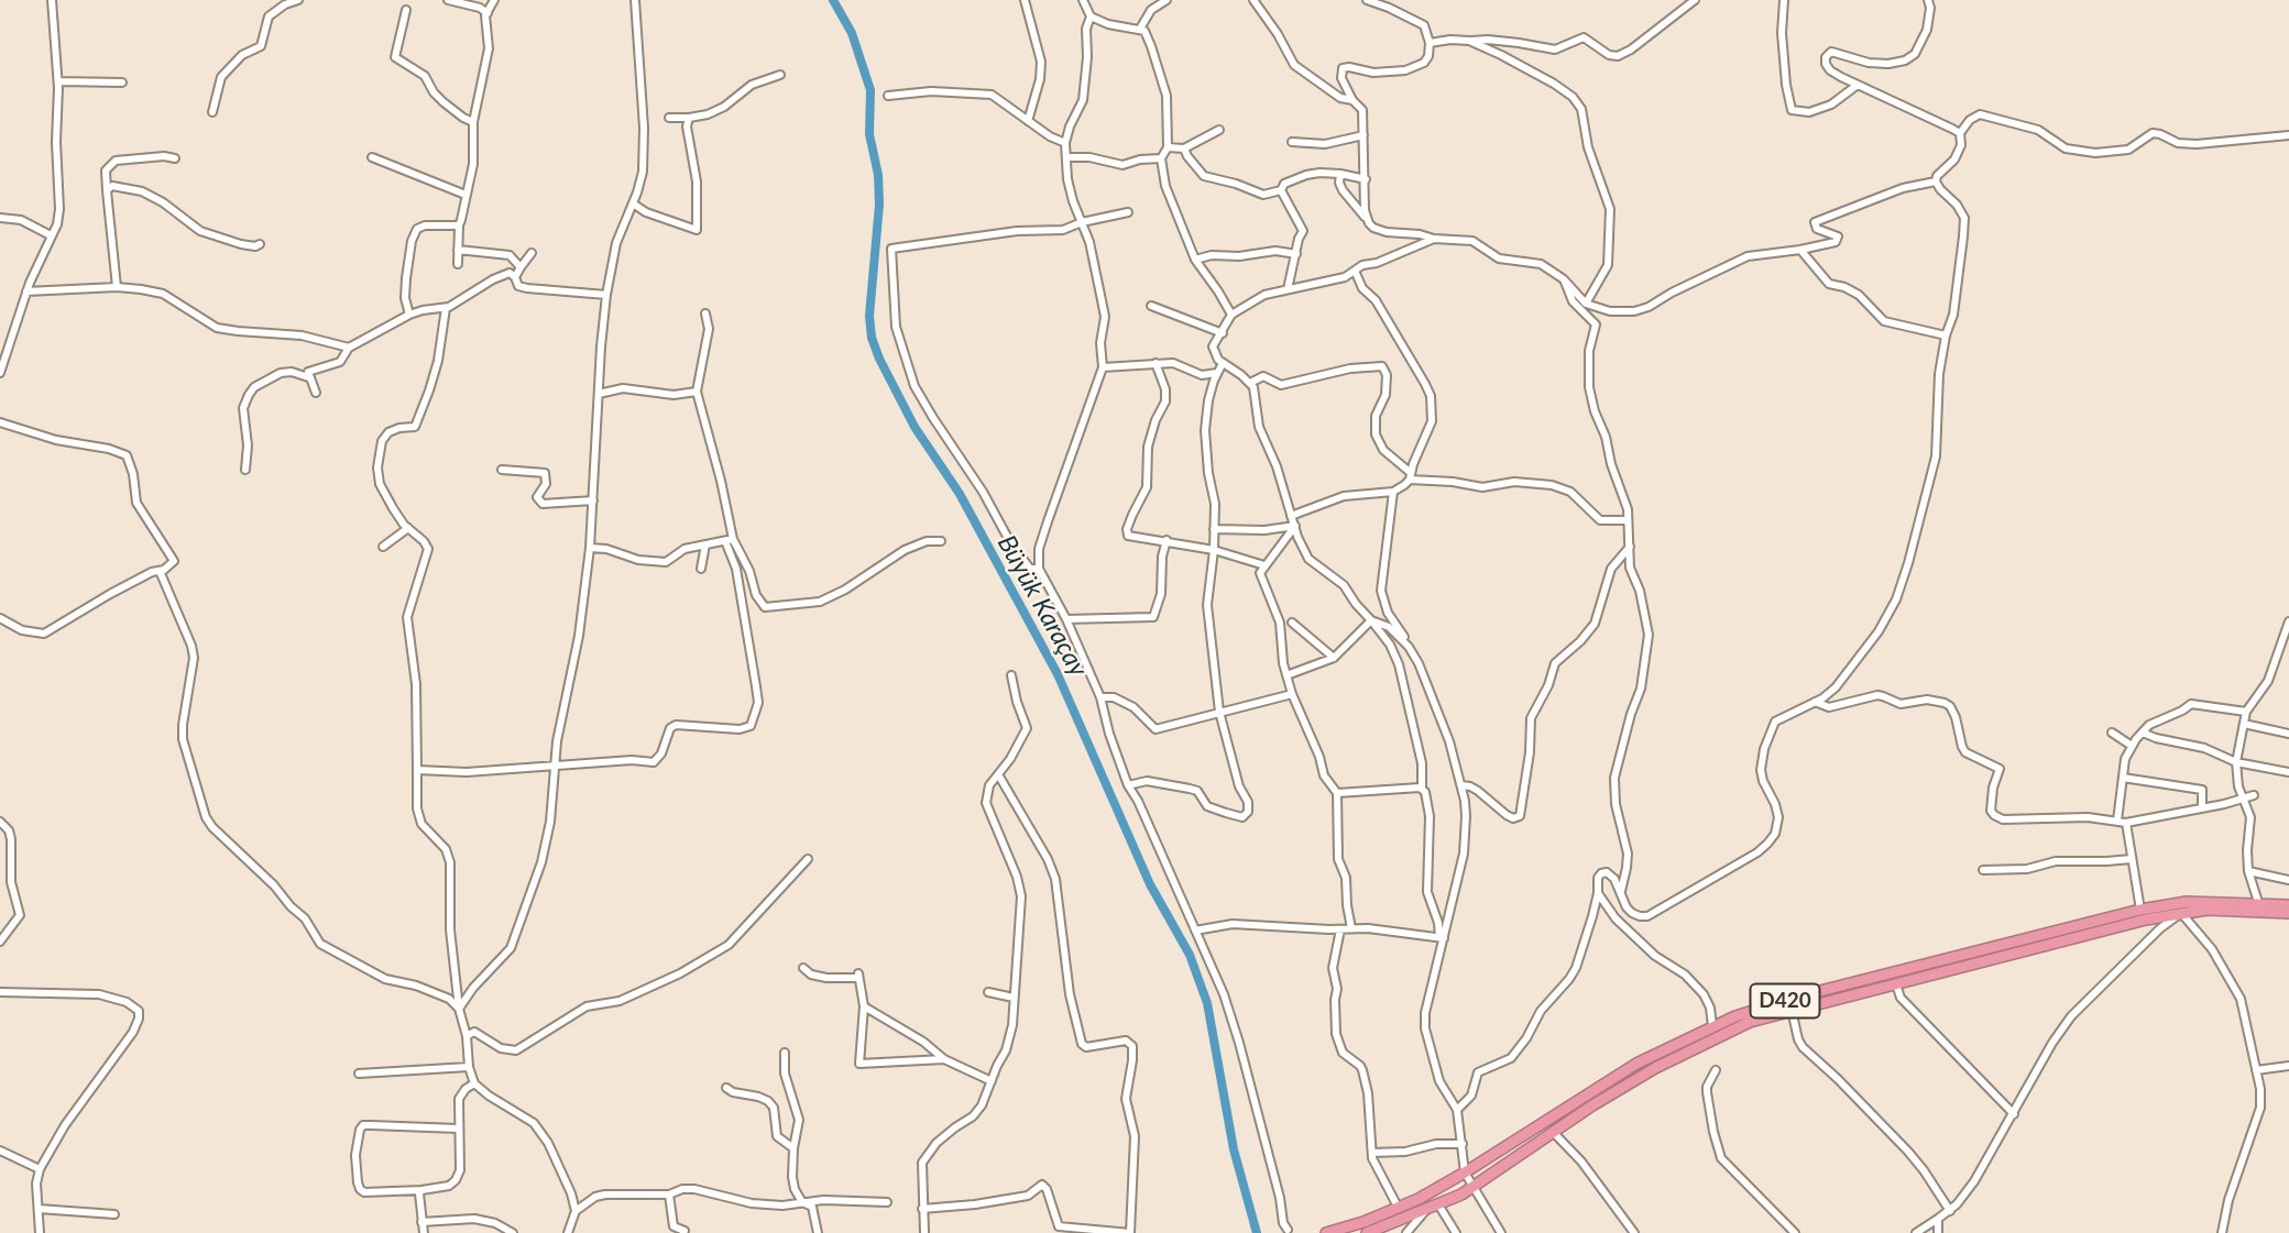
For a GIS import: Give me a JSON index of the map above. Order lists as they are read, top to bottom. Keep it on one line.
{"streets":{"highway":["D420"]},"water":["Büyük Karaçay"]}
